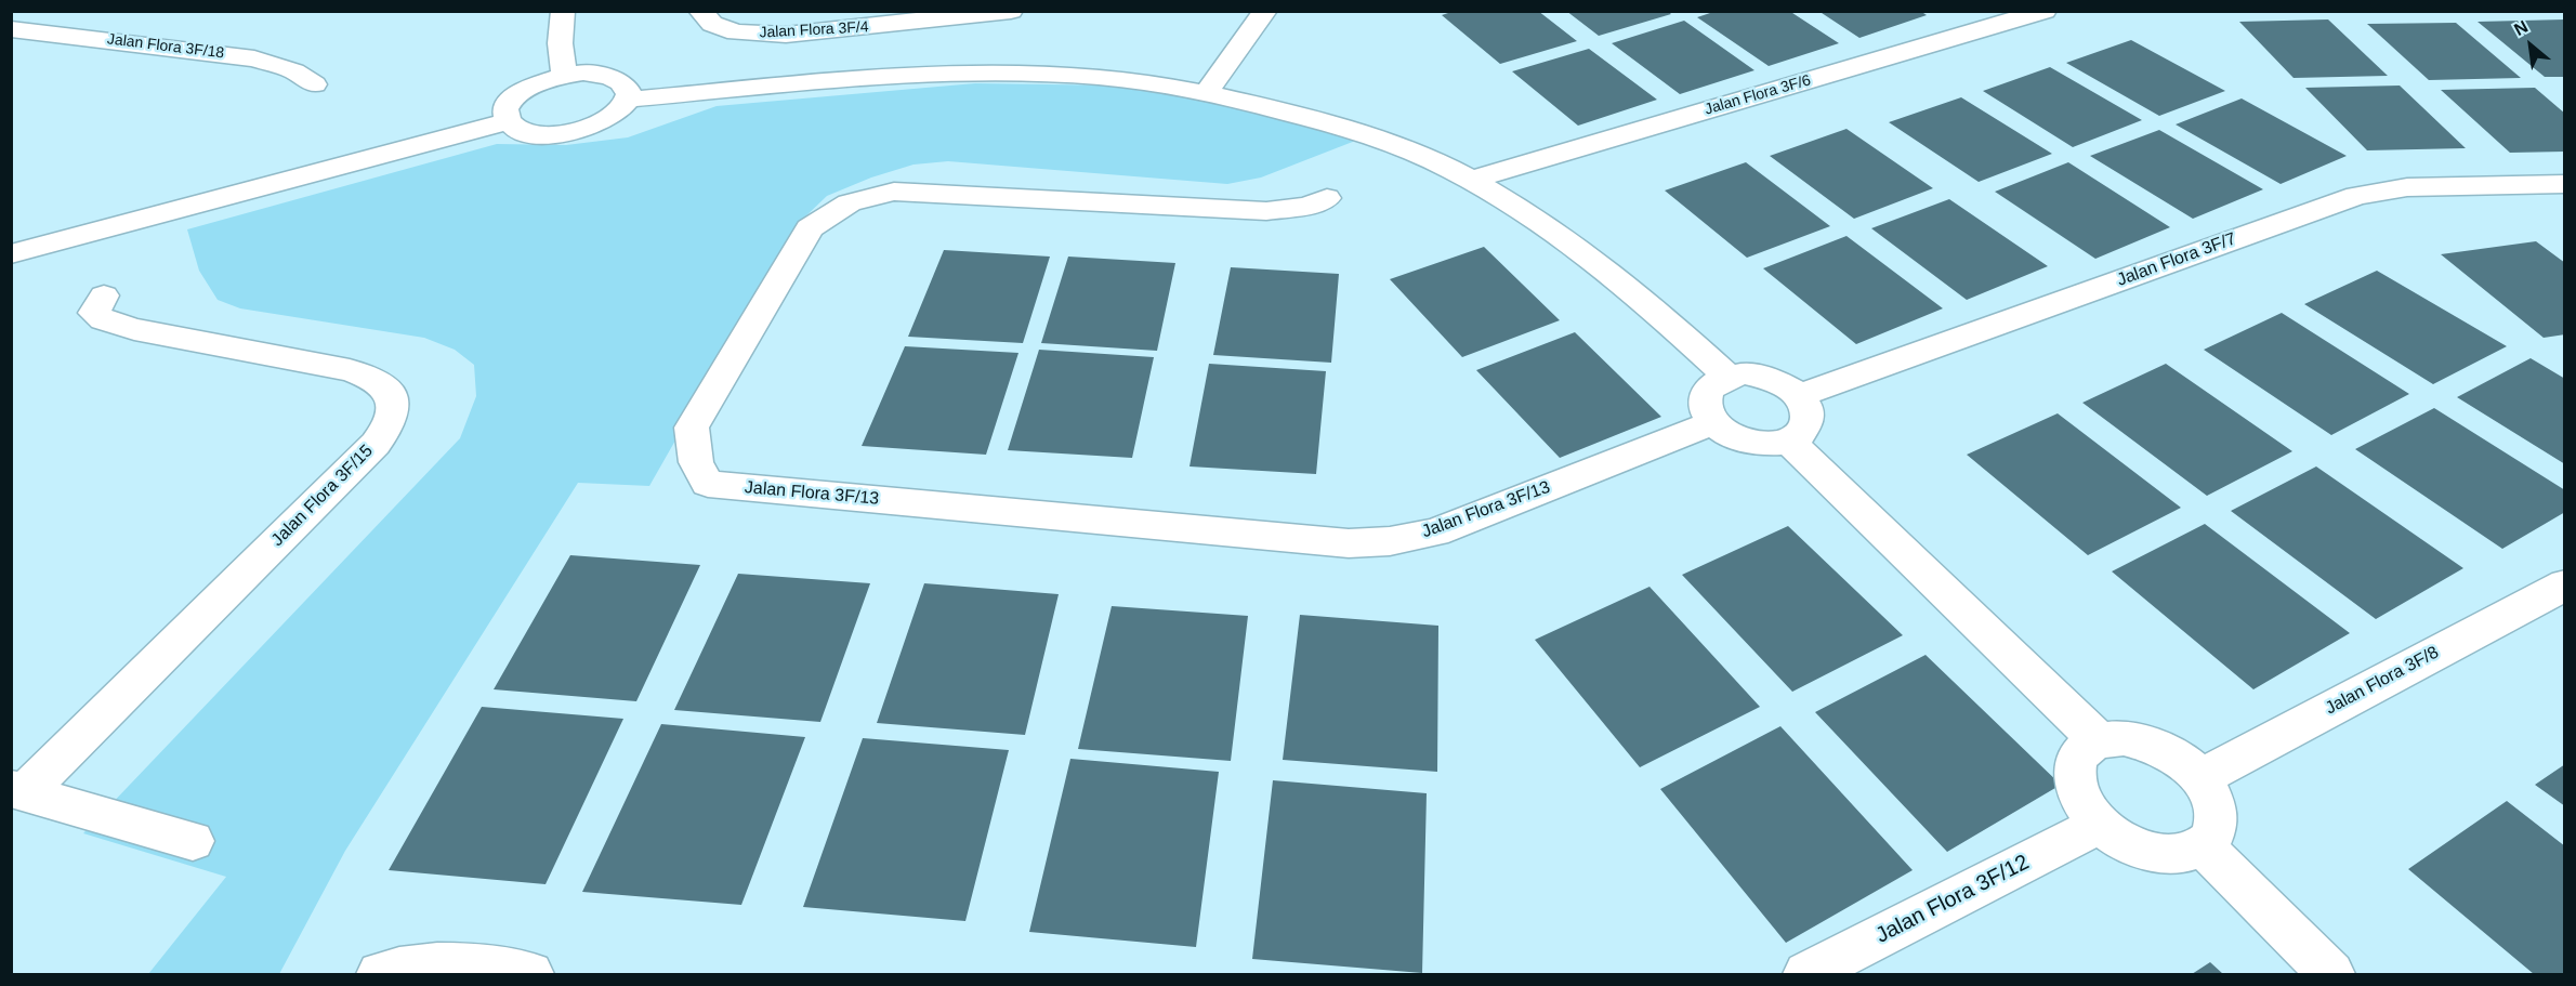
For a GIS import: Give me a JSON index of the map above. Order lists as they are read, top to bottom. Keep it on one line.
{"streets":{"street":["Jalan Flora 3F/4","Jalan Flora 3F/18","Jalan Flora 3F/6","Jalan Flora 3F/7","Jalan Flora 3F/13","Jalan Flora 3F/15","Jalan Flora 3F/8","Jalan Flora 3F/12"]},"crossings":[["Jalan Flora 3F/7","Jalan Flora 3F/13"],["Jalan Flora 3F/8","Jalan Flora 3F/12"]],"north":"top left"}
